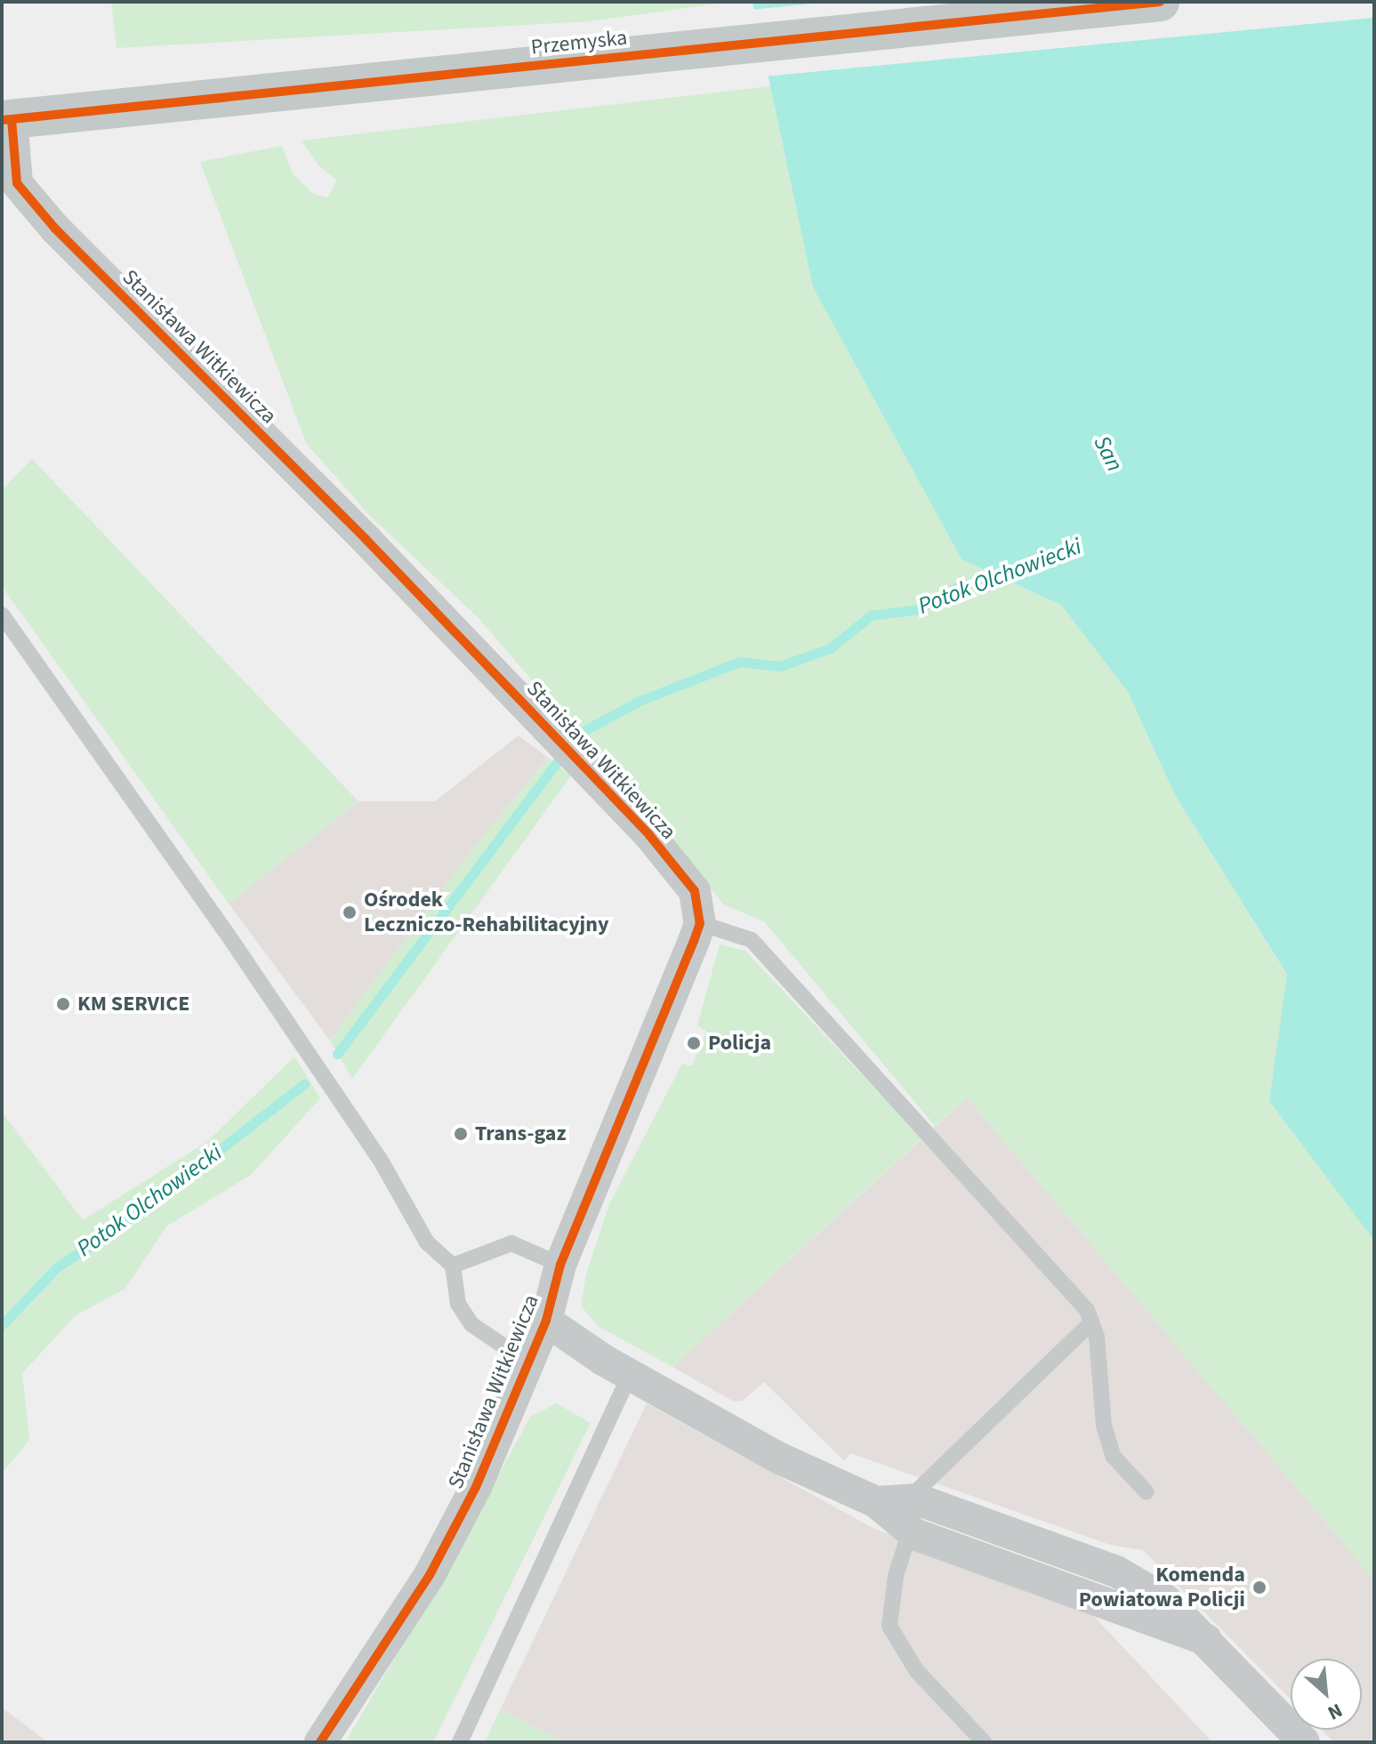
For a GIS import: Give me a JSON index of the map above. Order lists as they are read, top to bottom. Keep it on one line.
{"streets":{"main road":["Przemyska"],"street":["Stanisława Witkiewicza"]},"crossings":[["Przemyska","Stanisława Witkiewicza"]],"water":["San","Potok Olchowiecki"],"places":["Ośrodek Leczniczo-Rehabilitacyjny","KM SERVICE","Policja","Trans-gaz","Komenda Powiatowa Policji"],"north":"bottom right"}
